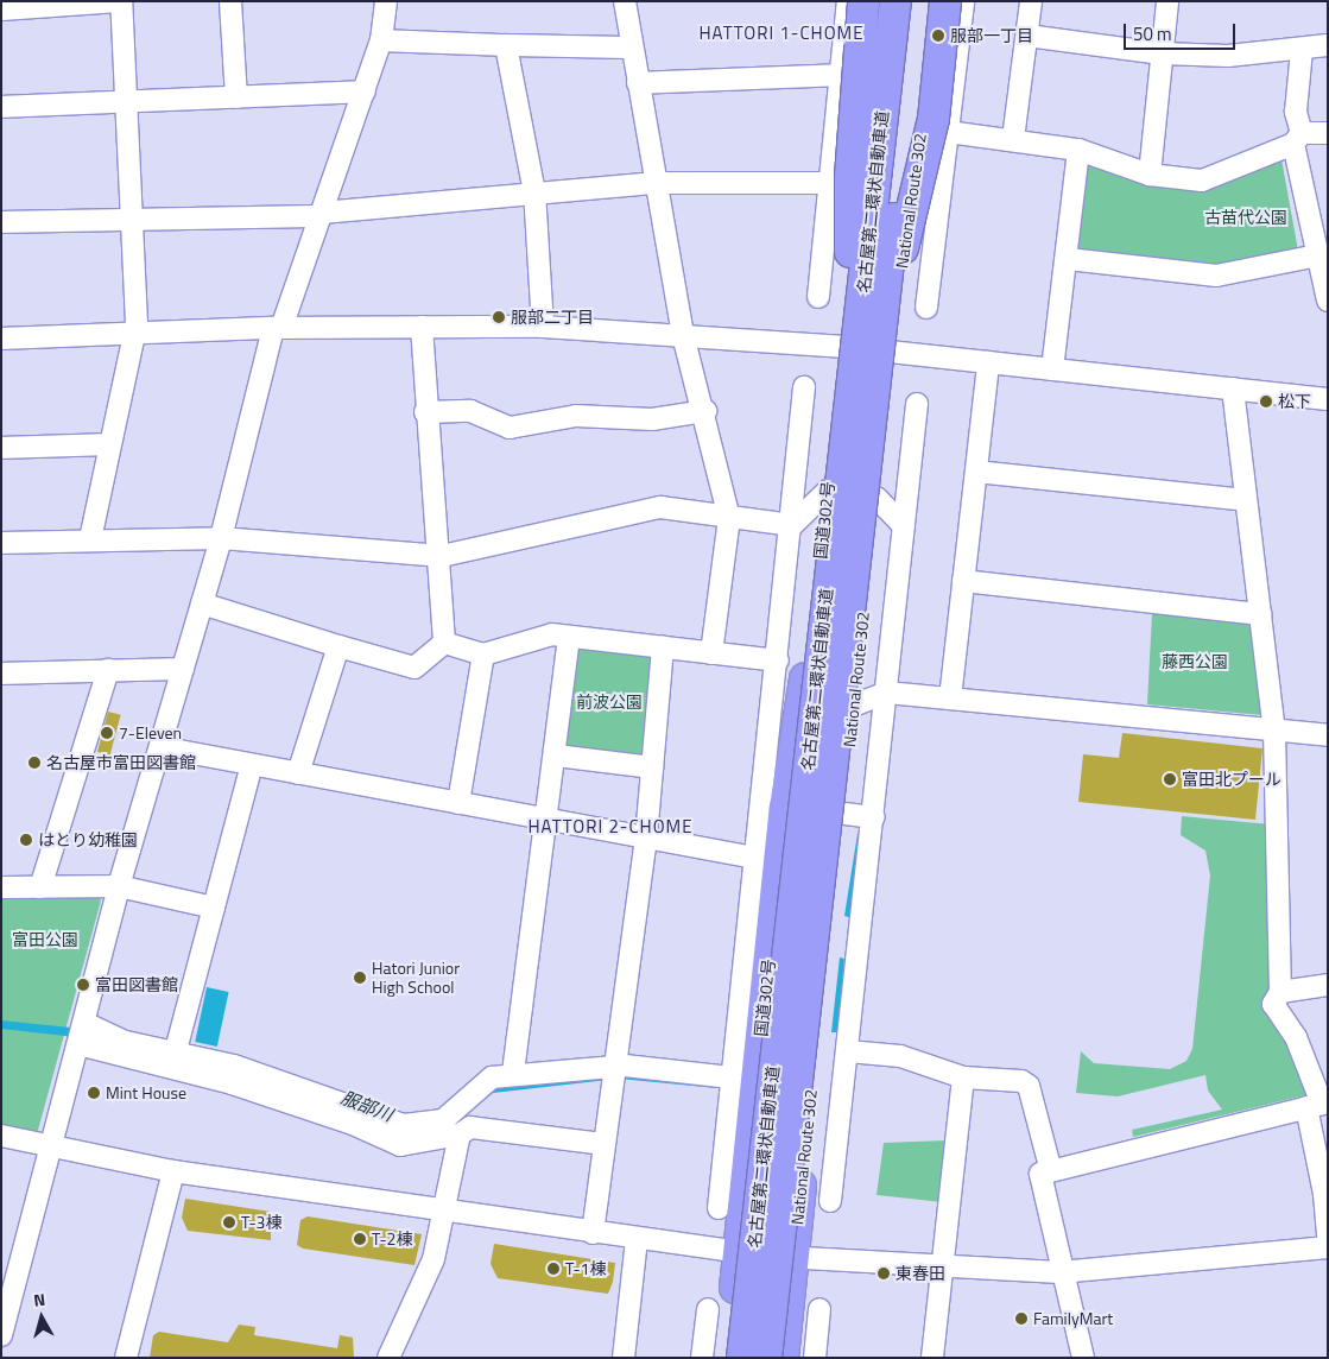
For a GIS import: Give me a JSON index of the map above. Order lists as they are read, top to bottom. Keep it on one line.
{"streets":{"highway":["National Route 302","名古屋第二環状自動車道","国道302号"]},"crossings":[["National Route 302","名古屋第二環状自動車道"]],"districts":["HATTORI 1-CHOME","HATTORI 2-CHOME"],"water":["服部川"],"parks":["古苗代公園","藤西公園","前波公園","富田公園"],"places":["服部一丁目","服部二丁目","松下","7-Eleven","名古屋市富田図書館","富田北プール","はとり幼稚園","Hatori Junior High School","富田図書館","Mint House","T-3棟","T-2棟","T-1棟","東春田","FamilyMart"],"scale_bar":"50 m","north":"top"}
